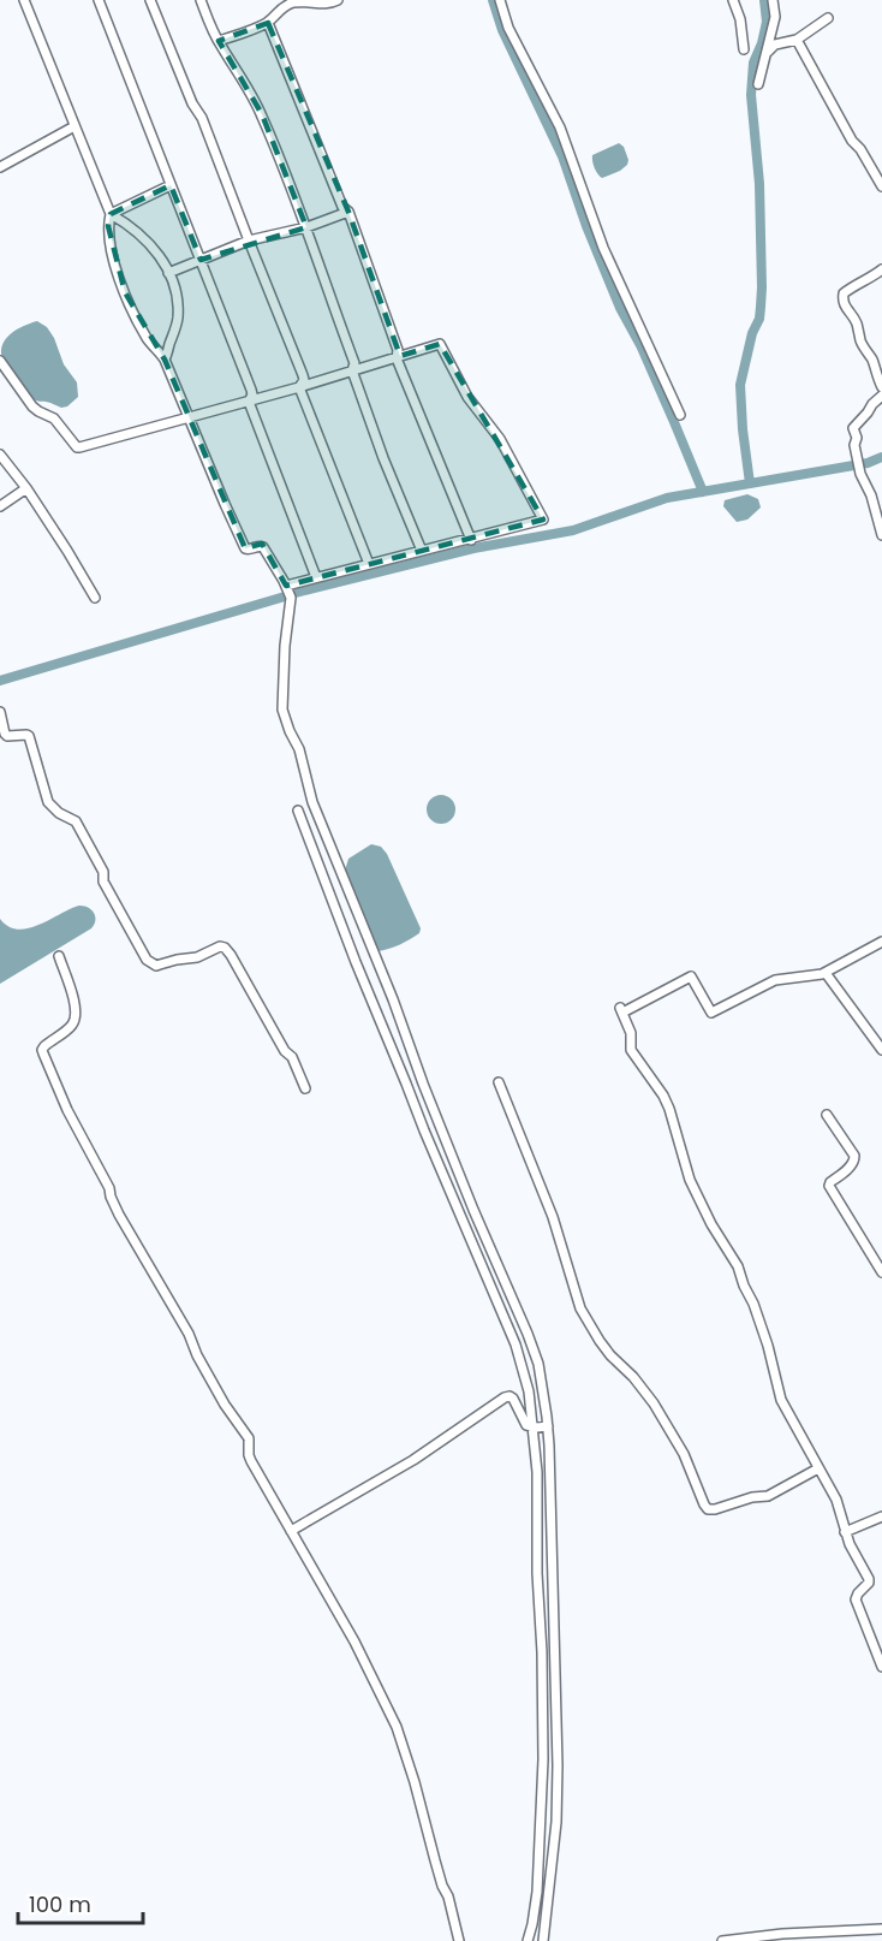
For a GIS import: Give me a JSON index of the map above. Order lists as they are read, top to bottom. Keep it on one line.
{"scale_bar":"100 m"}
